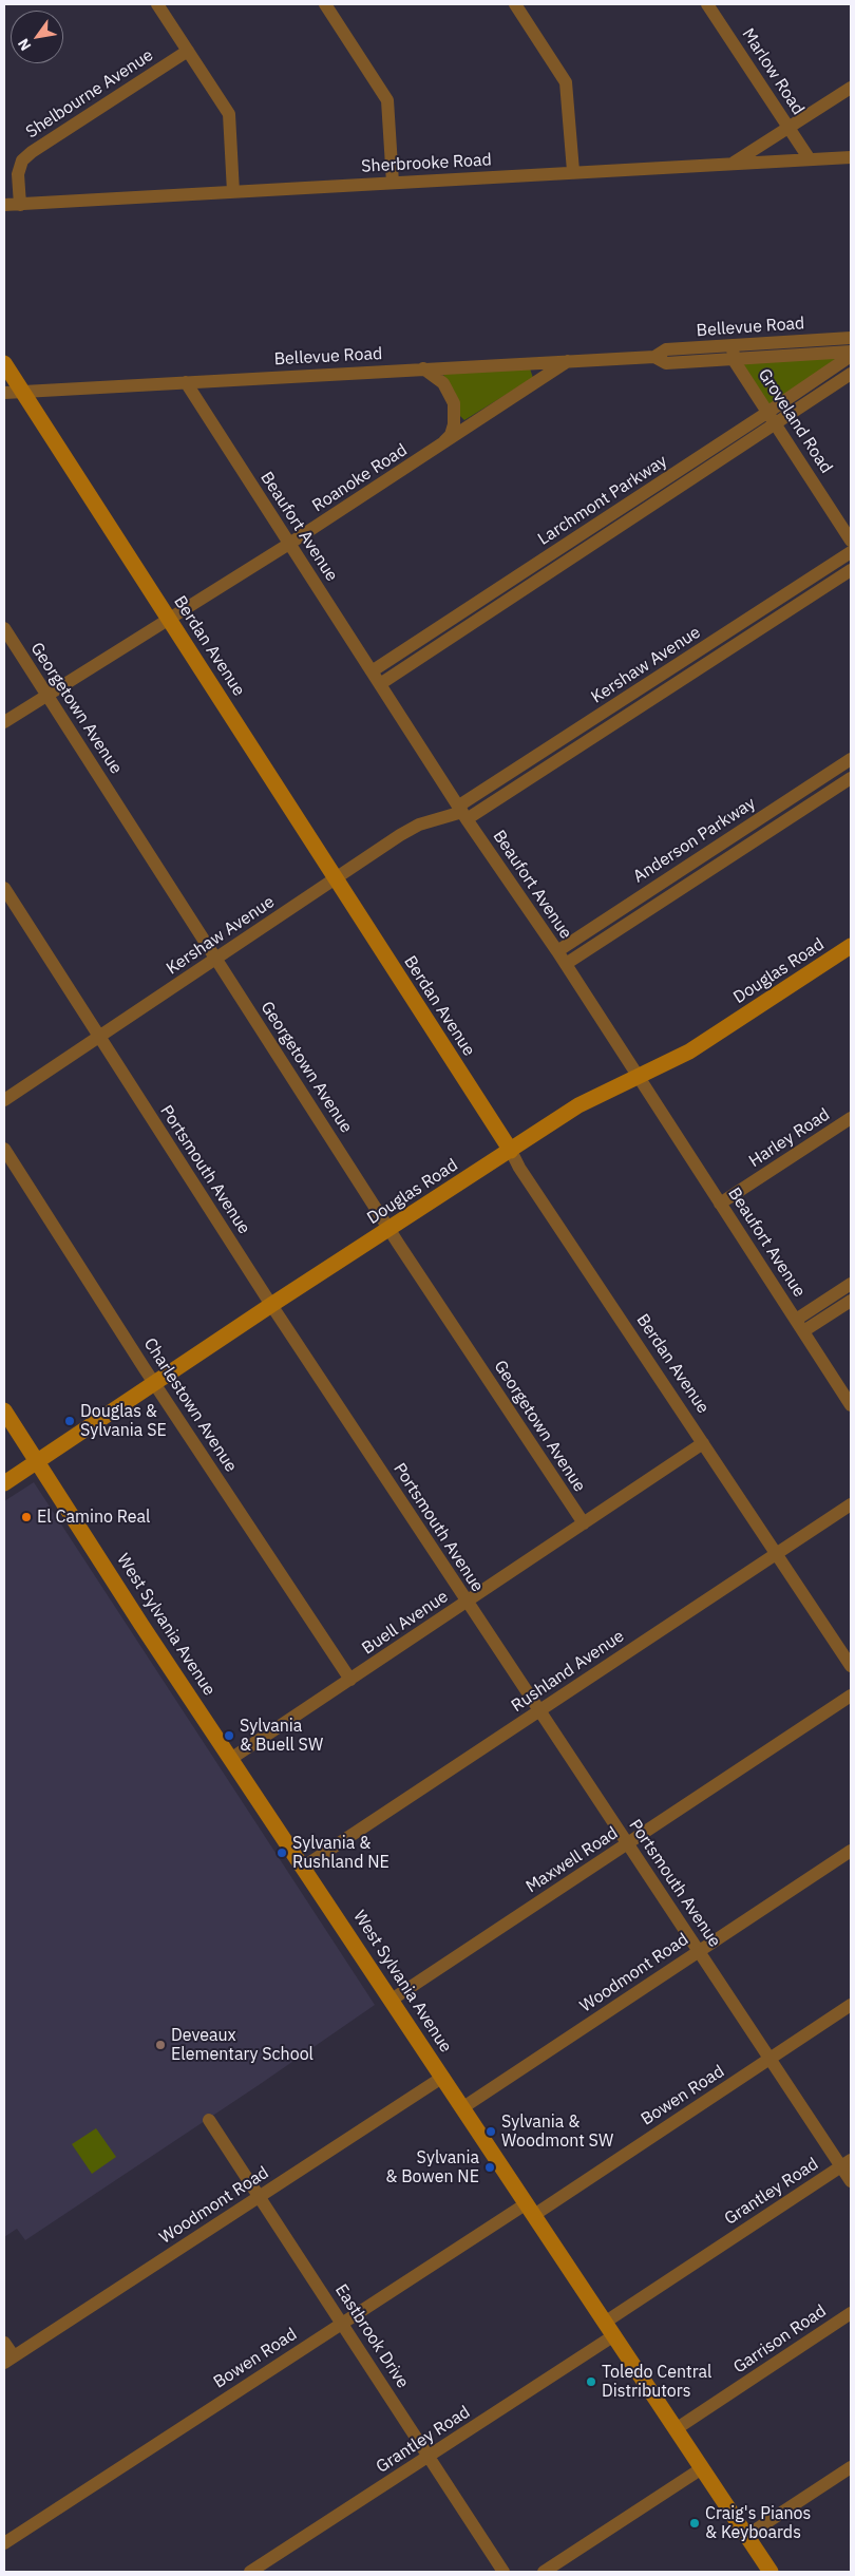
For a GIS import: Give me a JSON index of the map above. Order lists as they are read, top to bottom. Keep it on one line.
{"streets":{"street":["Marlow Road","Shelbourne Avenue","Sherbrooke Road","Bellevue Road","Groveland Road","Roanoke Road","Larchmont Parkway","Beaufort Avenue","Berdan Avenue","Kershaw Avenue","Georgetown Avenue","Anderson Parkway","Douglas Road","Harley Road","Portsmouth Avenue","Charlestown Avenue","Buell Avenue","West Sylvania Avenue","Rushland Avenue","Maxwell Road","Woodmont Road","Bowen Road","Grantley Road","Eastbrook Drive","Garrison Road"]},"crossings":[["Marlow Road","Sherbrooke Road"],["Shelbourne Avenue","Sherbrooke Road"],["Bellevue Road","Groveland Road"],["Bellevue Road","Roanoke Road"],["Bellevue Road","Larchmont Parkway"],["Bellevue Road","Beaufort Avenue"],["Bellevue Road","Berdan Avenue"],["Groveland Road","Larchmont Parkway"],["Roanoke Road","Beaufort Avenue"],["Roanoke Road","Berdan Avenue"],["Roanoke Road","Georgetown Avenue"],["Larchmont Parkway","Beaufort Avenue"],["Beaufort Avenue","Kershaw Avenue"],["Beaufort Avenue","Anderson Parkway"],["Beaufort Avenue","Douglas Road"],["Beaufort Avenue","Harley Road"],["Berdan Avenue","Kershaw Avenue"],["Berdan Avenue","Douglas Road"],["Berdan Avenue","Buell Avenue"],["Berdan Avenue","Rushland Avenue"],["Kershaw Avenue","Georgetown Avenue"],["Kershaw Avenue","Portsmouth Avenue"],["Georgetown Avenue","Douglas Road"],["Georgetown Avenue","Buell Avenue"],["Douglas Road","Portsmouth Avenue"],["Douglas Road","Charlestown Avenue"],["Douglas Road","West Sylvania Avenue"],["Portsmouth Avenue","Buell Avenue"],["Portsmouth Avenue","Rushland Avenue"],["Portsmouth Avenue","Maxwell Road"],["Portsmouth Avenue","Woodmont Road"],["Portsmouth Avenue","Bowen Road"],["Portsmouth Avenue","Grantley Road"],["Charlestown Avenue","Buell Avenue"],["Buell Avenue","West Sylvania Avenue"],["West Sylvania Avenue","Rushland Avenue"],["West Sylvania Avenue","Maxwell Road"],["West Sylvania Avenue","Woodmont Road"],["West Sylvania Avenue","Bowen Road"],["West Sylvania Avenue","Grantley Road"],["West Sylvania Avenue","Garrison Road"],["Woodmont Road","Eastbrook Drive"],["Bowen Road","Eastbrook Drive"],["Grantley Road","Eastbrook Drive"]],"places":["Douglas & Sylvania SE","El Camino Real","Sylvania & Buell SW","Sylvania & Rushland NE","Deveaux Elementary School","Sylvania & Woodmont SW","Sylvania & Bowen NE","Toledo Central Distributors","Craig's Pianos & Keyboards"],"north":"bottom left"}
